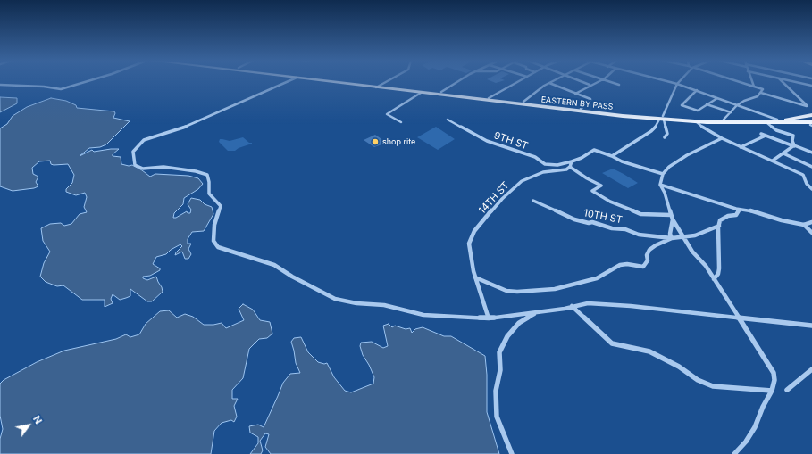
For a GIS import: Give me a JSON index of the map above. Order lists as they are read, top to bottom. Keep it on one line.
{"streets":{"main road":["EASTERN BY PASS"],"street":["9TH ST","14TH ST","10TH ST"]},"places":["shop rite"],"north":"top right"}
